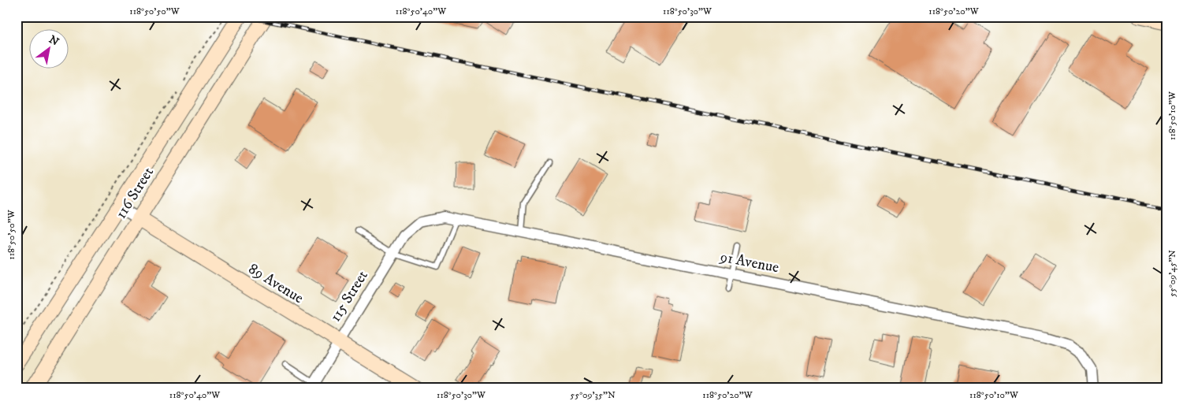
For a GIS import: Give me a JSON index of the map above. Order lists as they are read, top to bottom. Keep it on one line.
{"streets":{"main road":["116 Street","89 Avenue"],"street":["91 Avenue","115 Street"]},"crossings":[["116 Street","89 Avenue"],["91 Avenue","115 Street"],["89 Avenue","115 Street"]],"north":"top right","coordinates":["118°50'50\"W","118°50'40\"W","118°50'30\"W","118°50'20\"W","118°50'10\"W","55°09'45\"N","55°09'35\"N"]}
